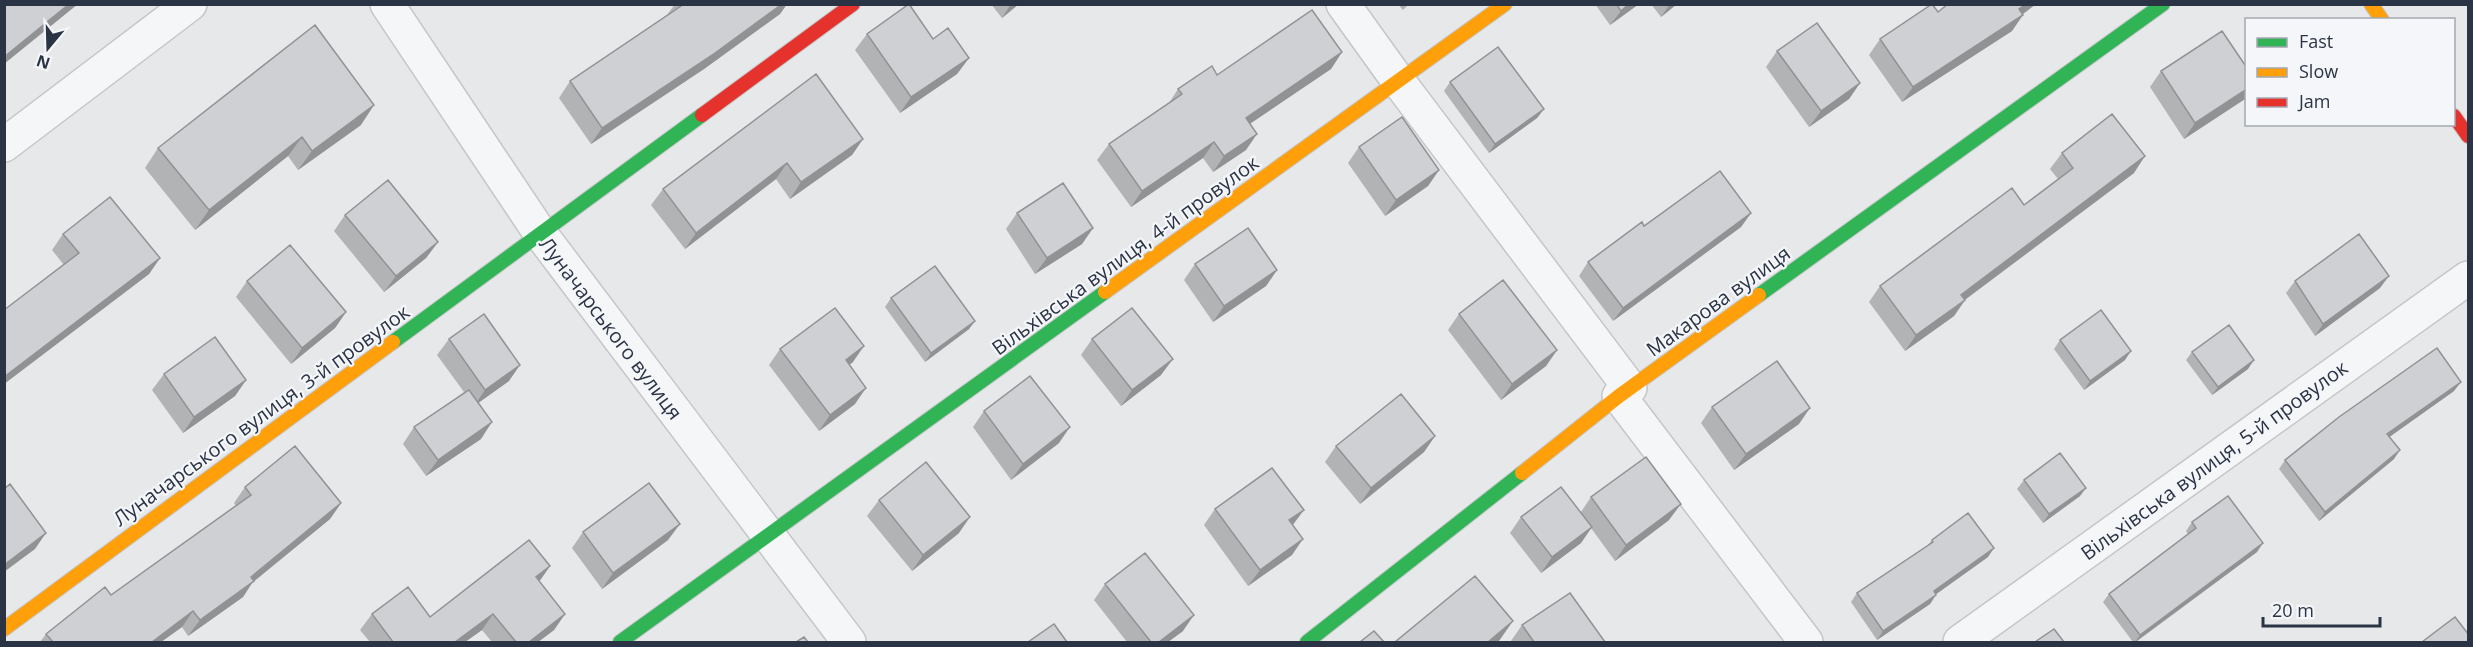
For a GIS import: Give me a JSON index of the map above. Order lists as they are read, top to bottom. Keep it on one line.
{"streets":{"street":["Вільхівська вулиця, 4-й провулок","Макарова вулиця","Луначарського вулиця","Луначарського вулиця, 3-й провулок","Вільхівська вулиця, 5-й провулок"]},"crossings":[["Вільхівська вулиця, 4-й провулок","Луначарського вулиця"],["Луначарського вулиця","Луначарського вулиця, 3-й провулок"]],"legend":["Fast","Slow","Jam"],"scale_bar":"20 m","north":"bottom"}
